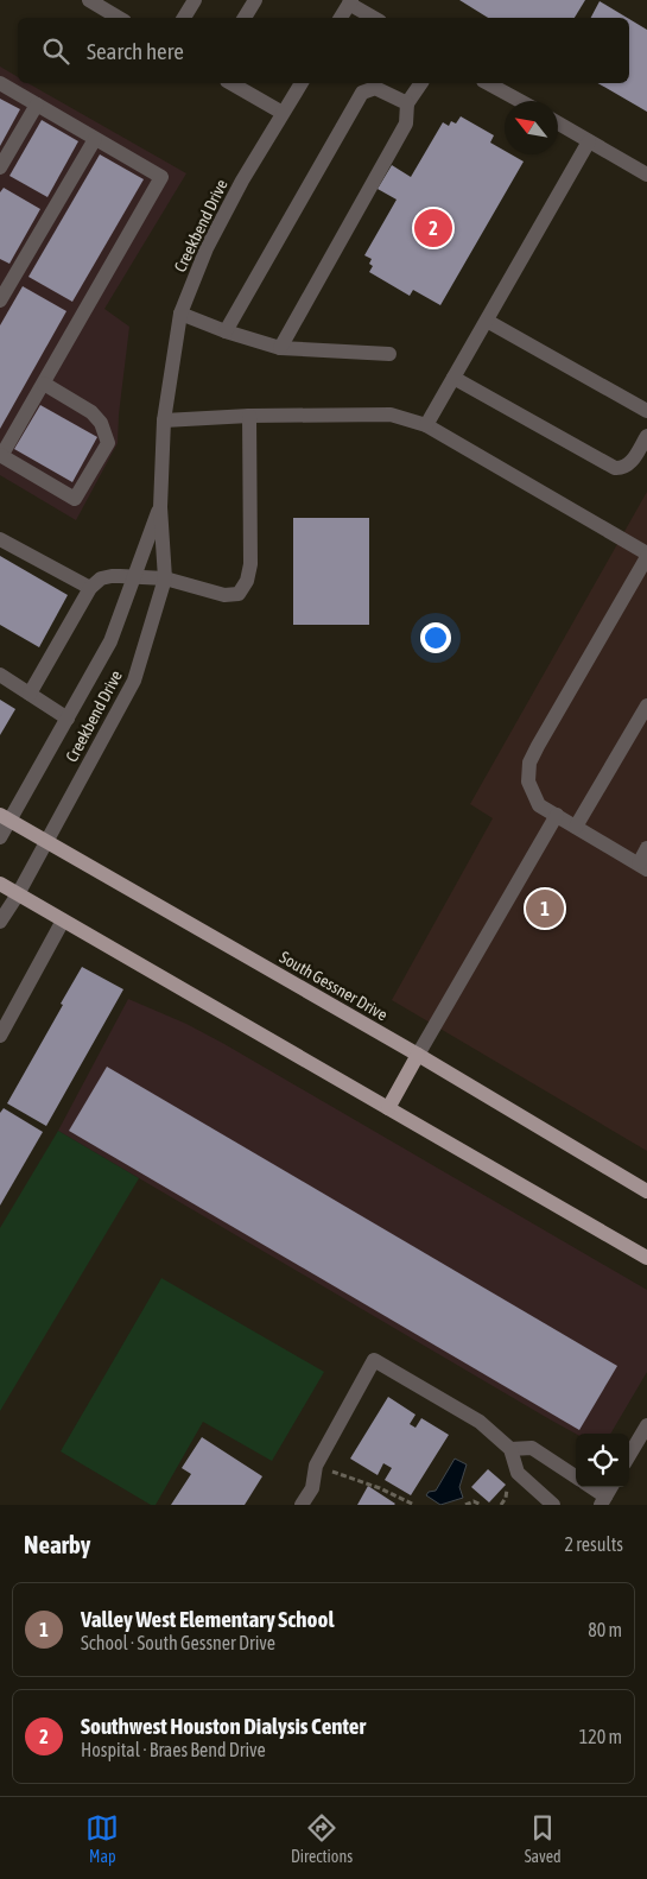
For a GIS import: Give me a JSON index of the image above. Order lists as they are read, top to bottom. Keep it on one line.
{"streets":{"main road":["South Gessner Drive"],"street":["Creekbend Drive"]},"crossings":[["Creekbend Drive","South Gessner Drive"]],"north":"top left","page":{"search":"Search here","pins":["2","1"],"heading":["Nearby","2 results"],"list":[{"mark":"1","name":"Valley West Elementary School","note":"School · South Gessner Drive","value":"80 m"},{"mark":"2","name":"Southwest Houston Dialysis Center","note":"Hospital · Braes Bend Drive","value":"120 m"}],"nav":["Map","Directions","Saved"]}}
